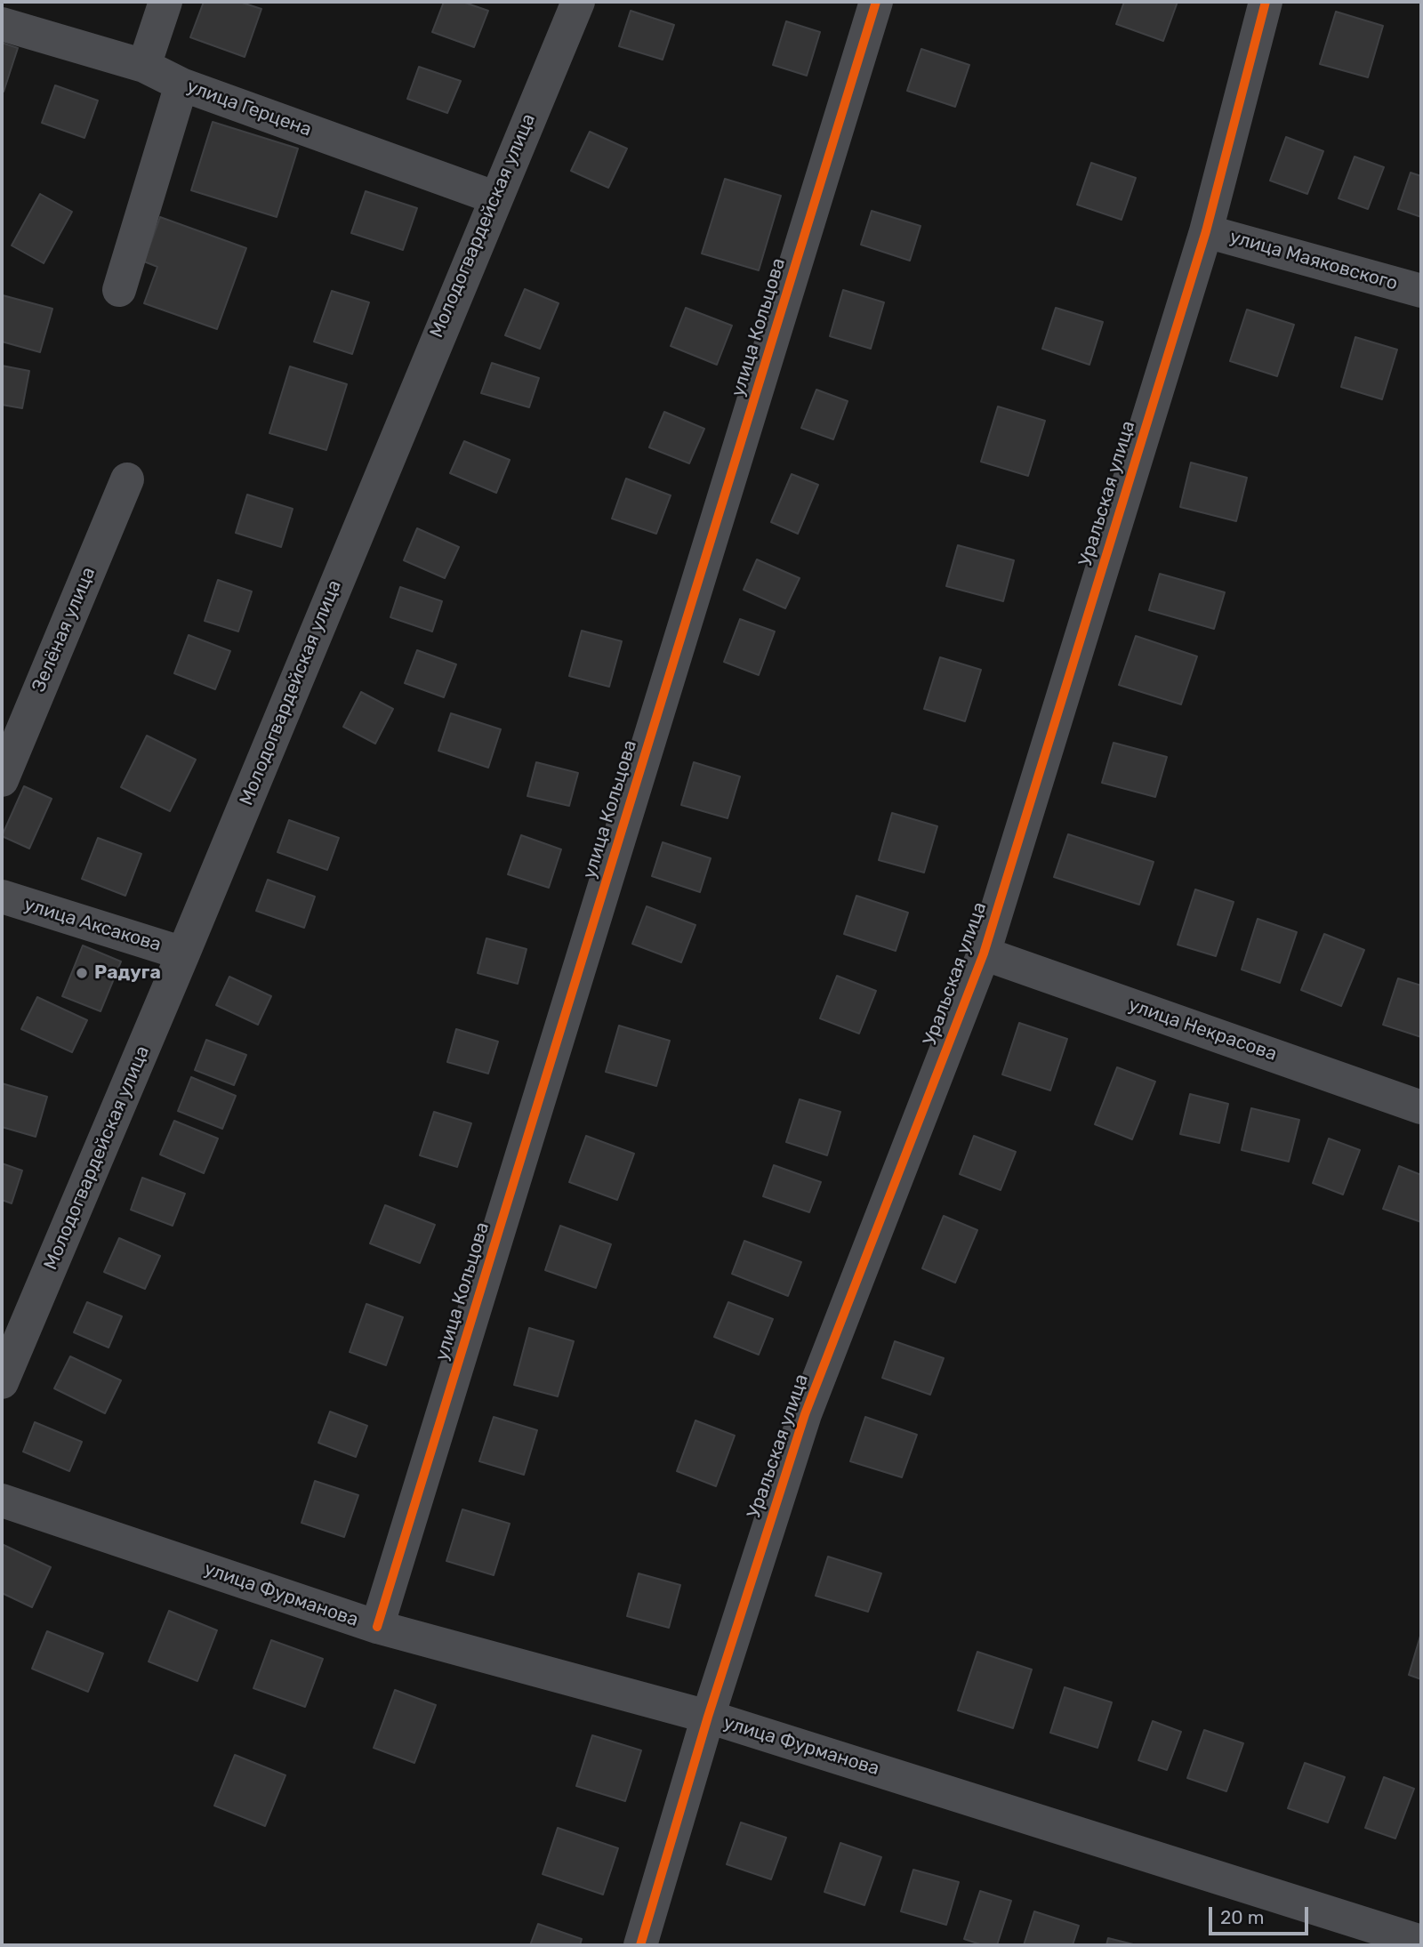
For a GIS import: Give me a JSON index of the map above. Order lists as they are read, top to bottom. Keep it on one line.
{"streets":{"street":["улица Герцена","Молодогвардейская улица","улица Маяковского","улица Кольцова","Уральская улица","Зелёная улица","улица Аксакова","улица Некрасова","улица Фурманова"]},"crossings":[["улица Герцена","Молодогвардейская улица"],["Молодогвардейская улица","улица Аксакова"],["улица Маяковского","Уральская улица"],["улица Кольцова","улица Фурманова"],["Уральская улица","улица Некрасова"],["Уральская улица","улица Фурманова"]],"places":["Радуга"],"scale_bar":"20 m"}
